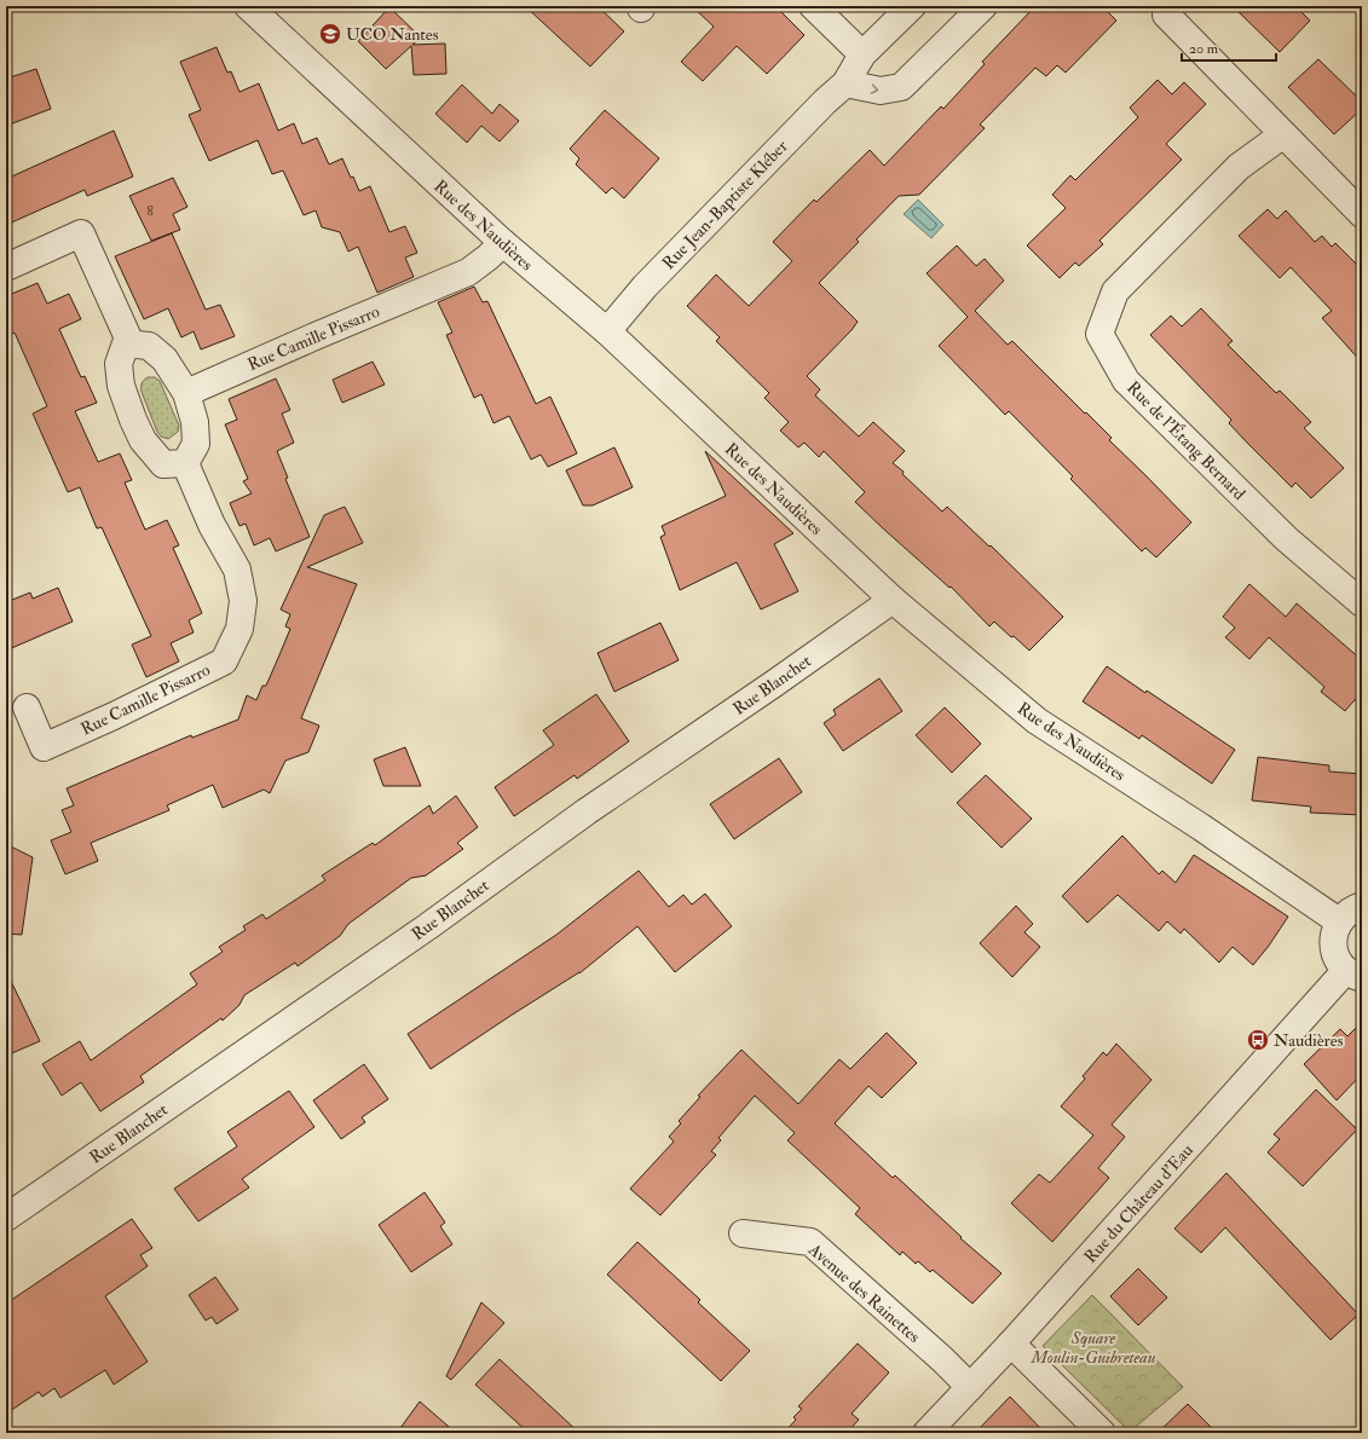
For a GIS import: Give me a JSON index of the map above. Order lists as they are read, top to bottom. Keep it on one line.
{"streets":{"street":["Rue Jean-Baptiste Kléber","Rue des Naudières","Rue Camille Pissarro","Rue de l'Étang Bernard","Rue Blanchet","Rue du Château d'Eau","Avenue des Rainettes"]},"crossings":[["Rue Jean-Baptiste Kléber","Rue des Naudières"],["Rue des Naudières","Rue Camille Pissarro"],["Rue des Naudières","Rue Blanchet"],["Rue du Château d'Eau","Avenue des Rainettes"]],"parks":["Square Moulin-Guibreteau"],"places":{"school or university":["UCO Nantes"],"bus stop":["Naudières"]},"house_numbers":["8"],"scale_bar":"20 m"}
